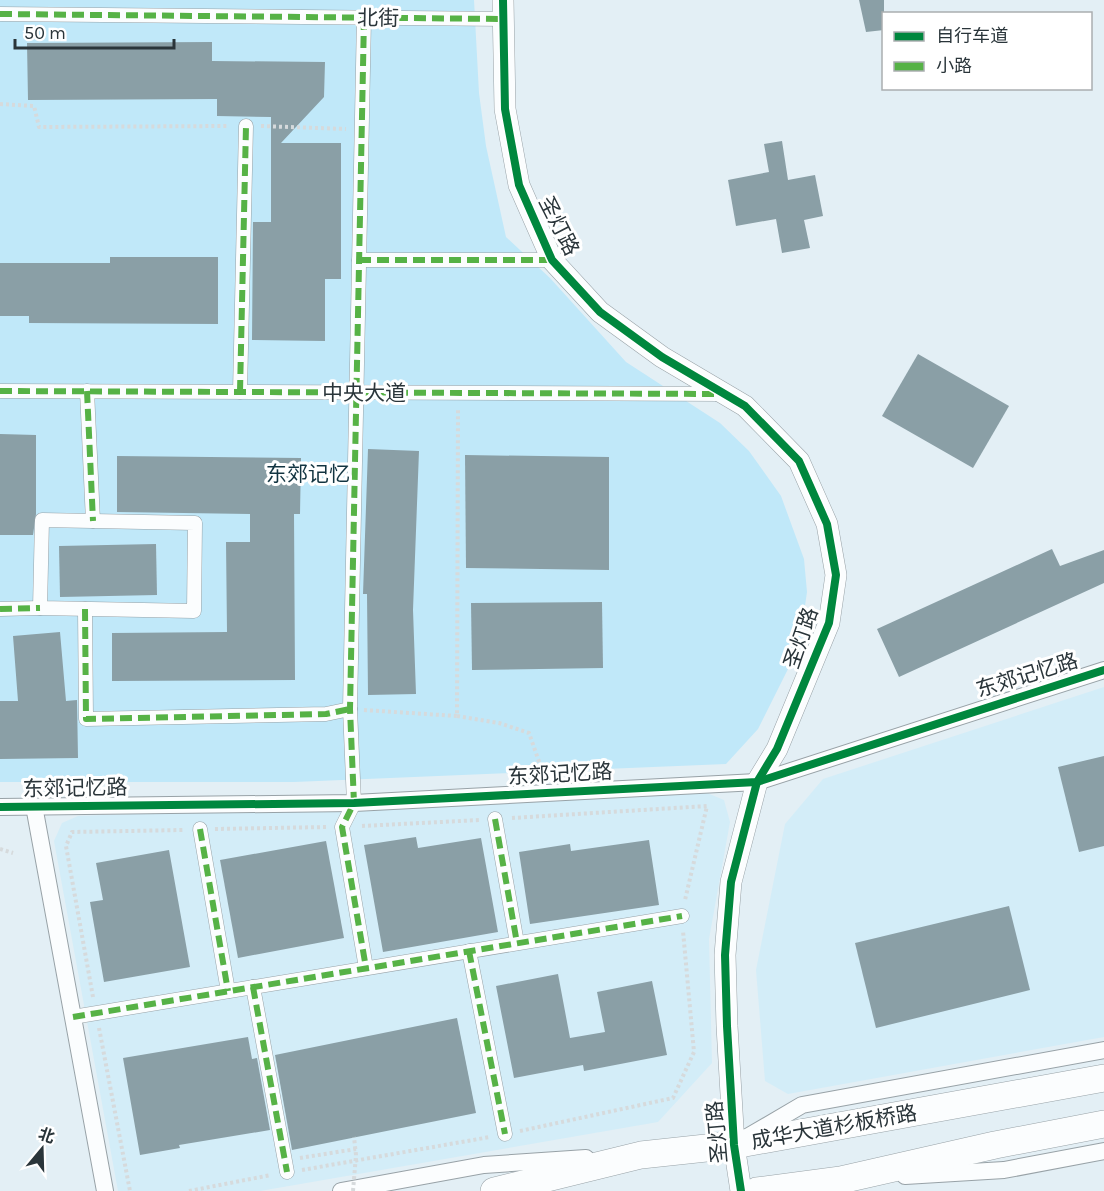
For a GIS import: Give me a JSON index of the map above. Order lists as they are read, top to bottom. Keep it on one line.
{"streets":{"main road":["成华大道杉板桥路"],"street":["北街","圣灯路","中央大道","东郊记忆路"]},"crossings":[["北街","圣灯路"],["圣灯路","中央大道"],["圣灯路","东郊记忆路"],["圣灯路","成华大道杉板桥路"]],"parks":["东郊记忆"],"legend":["自行车道","小路"],"scale_bar":"50 m","north":"top"}
